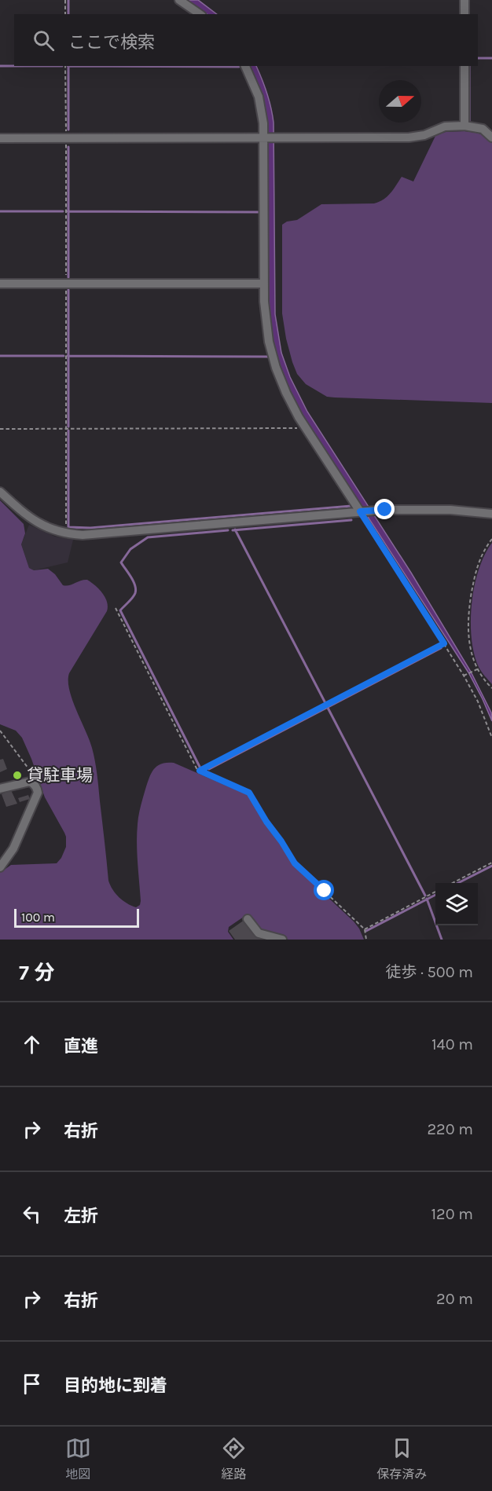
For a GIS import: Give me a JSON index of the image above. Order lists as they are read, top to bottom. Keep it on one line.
{"places":["貸駐車場"],"scale_bar":"100 m","north":"right","page":{"search":"ここで検索","scale":"100 m","heading":["7 分","徒歩 · 500 m"],"list":[["直進","140 m"],["右折","220 m"],["左折","120 m"],["右折","20 m"],"目的地に到着"],"nav":["地図","経路","保存済み"]}}
